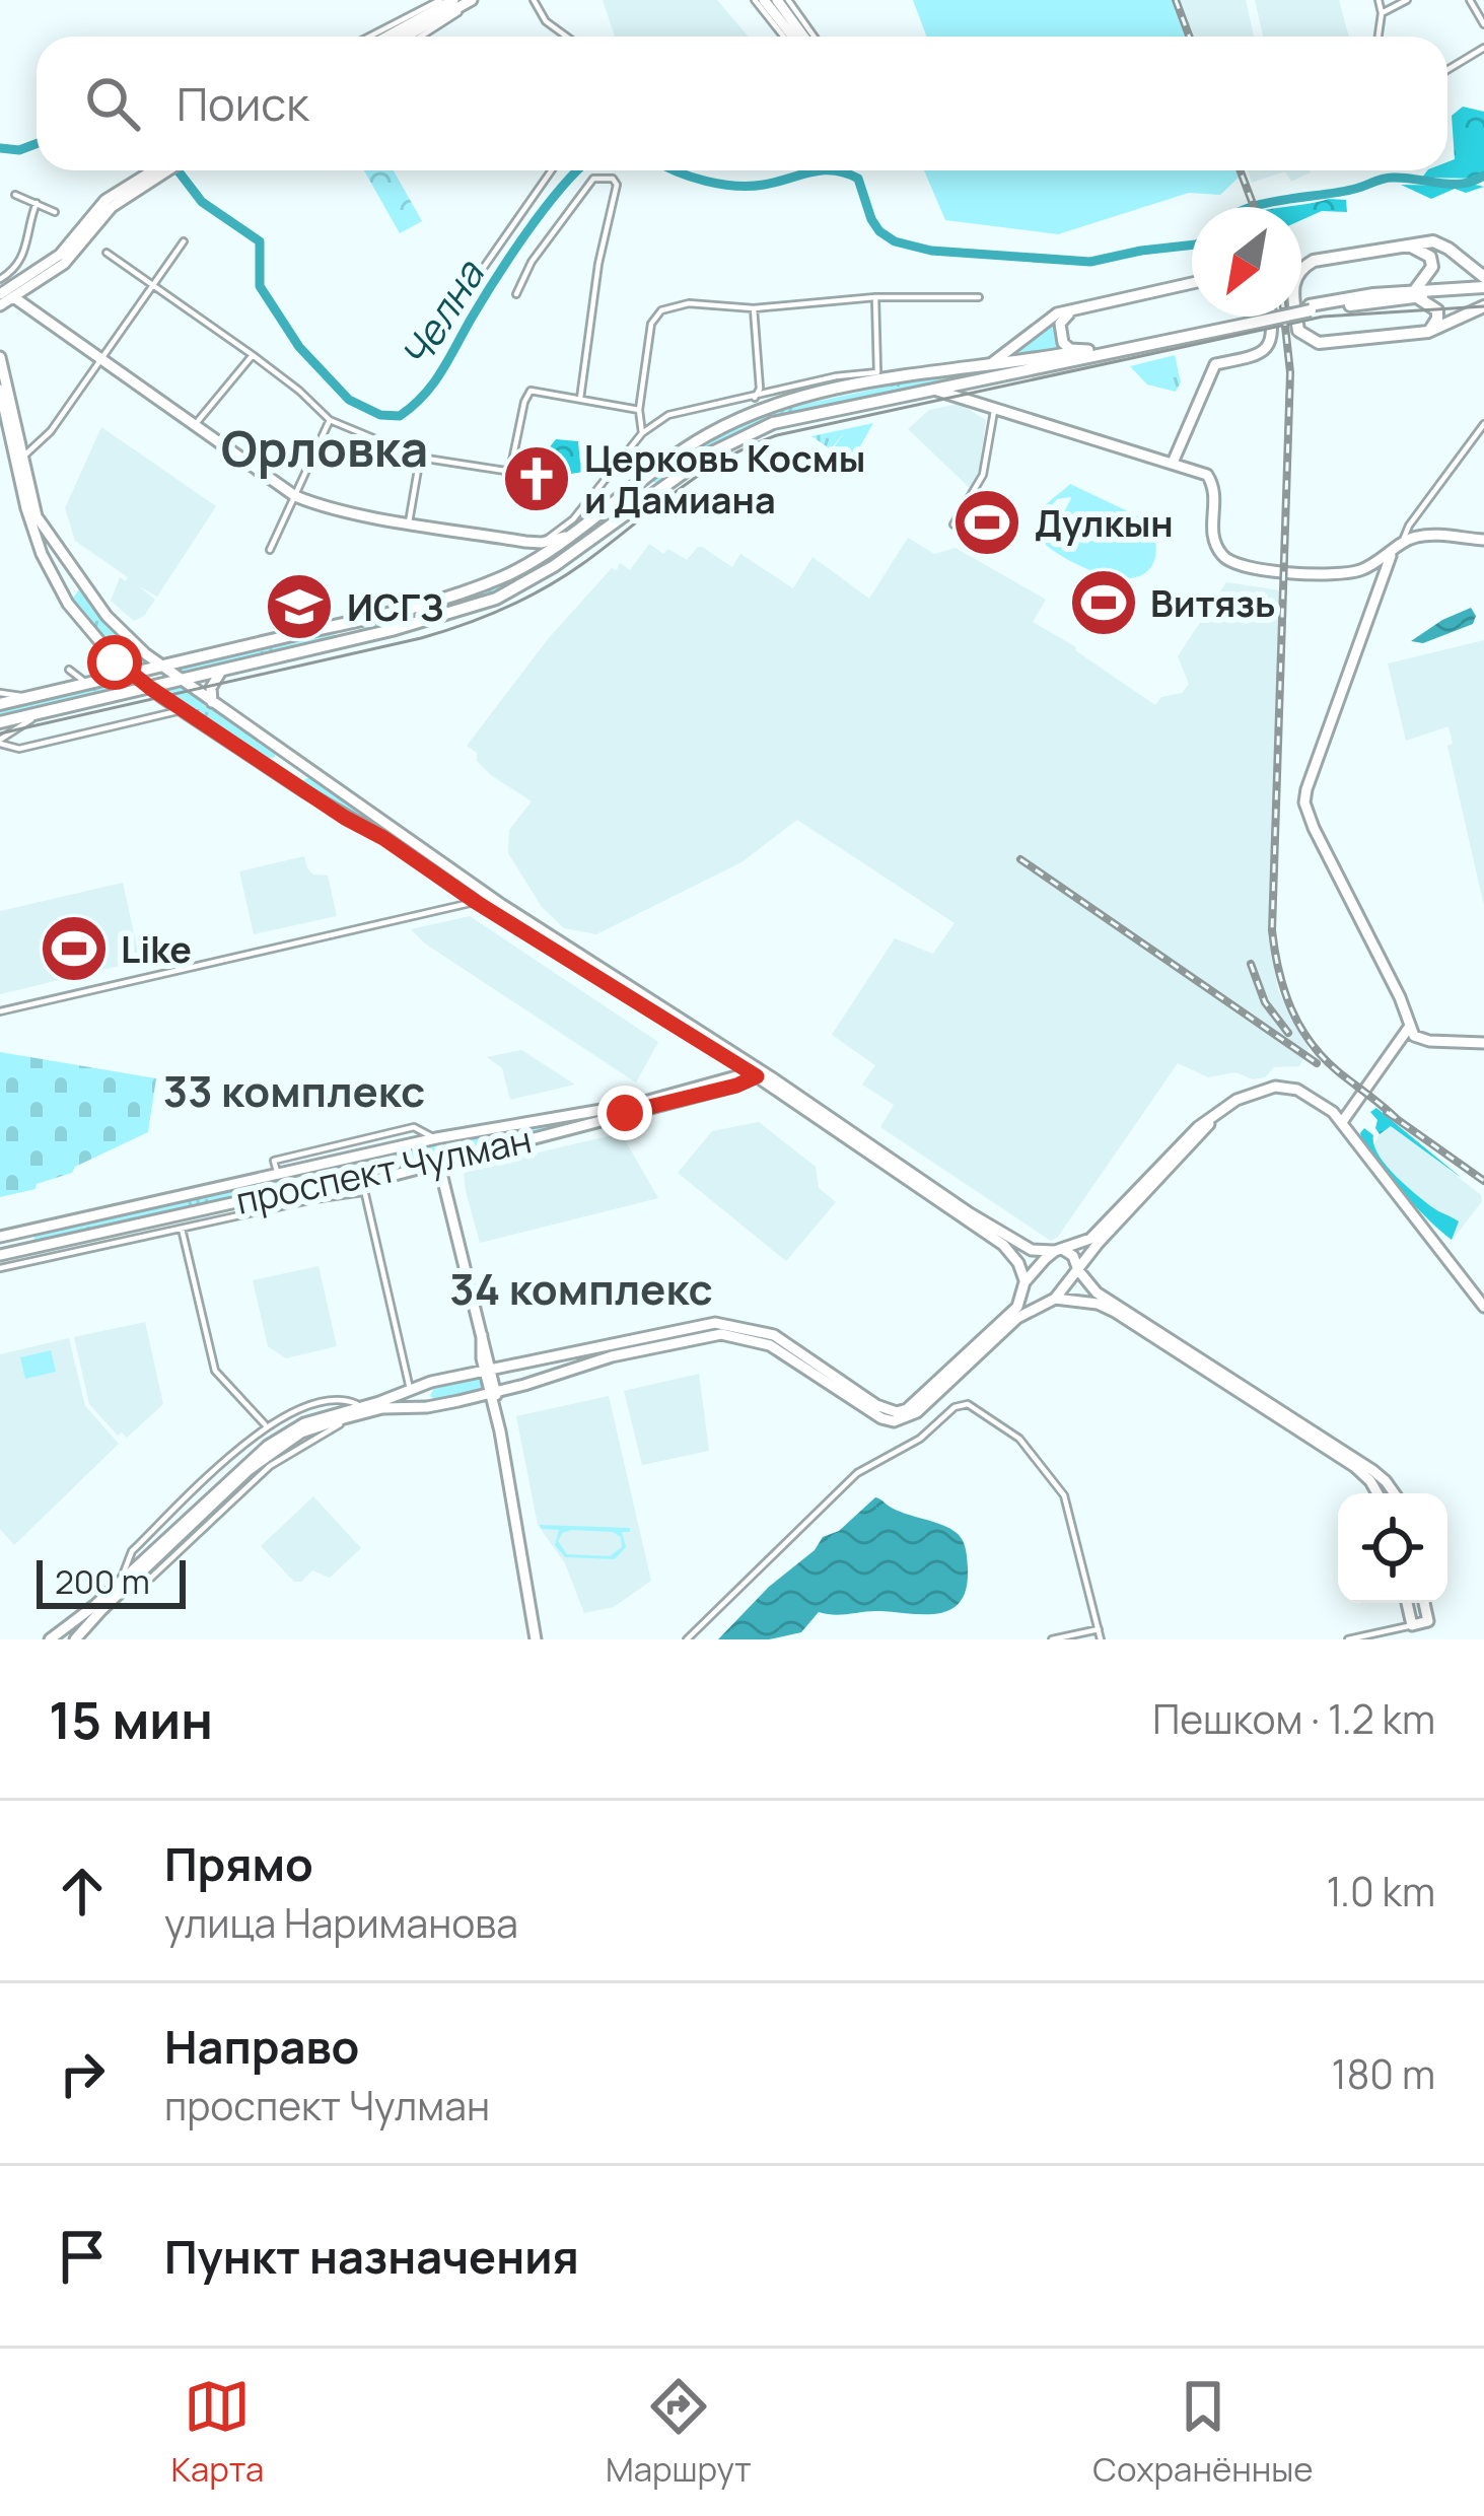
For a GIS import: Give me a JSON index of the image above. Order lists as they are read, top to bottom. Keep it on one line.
{"streets":{"main road":["проспект Чулман"]},"districts":["Орловка","33 комплекс","34 комплекс"],"water":["Челна"],"places":{"church":["Церковь Космы и Дамиана"],"sports":["Дулкын","Витязь","Like"],"school or university":["ИСГЗ"]},"scale_bar":"200 m","north":"bottom left","page":{"search":"Поиск","scale":"200 m","heading":["15 мин","Пешком · 1.2 km"],"list":[["Прямо","улица Нариманова","1.0 km"],["Направо","проспект Чулман","180 m"],"Пункт назначения"],"nav":["Карта","Маршрут","Сохранённые"]}}
